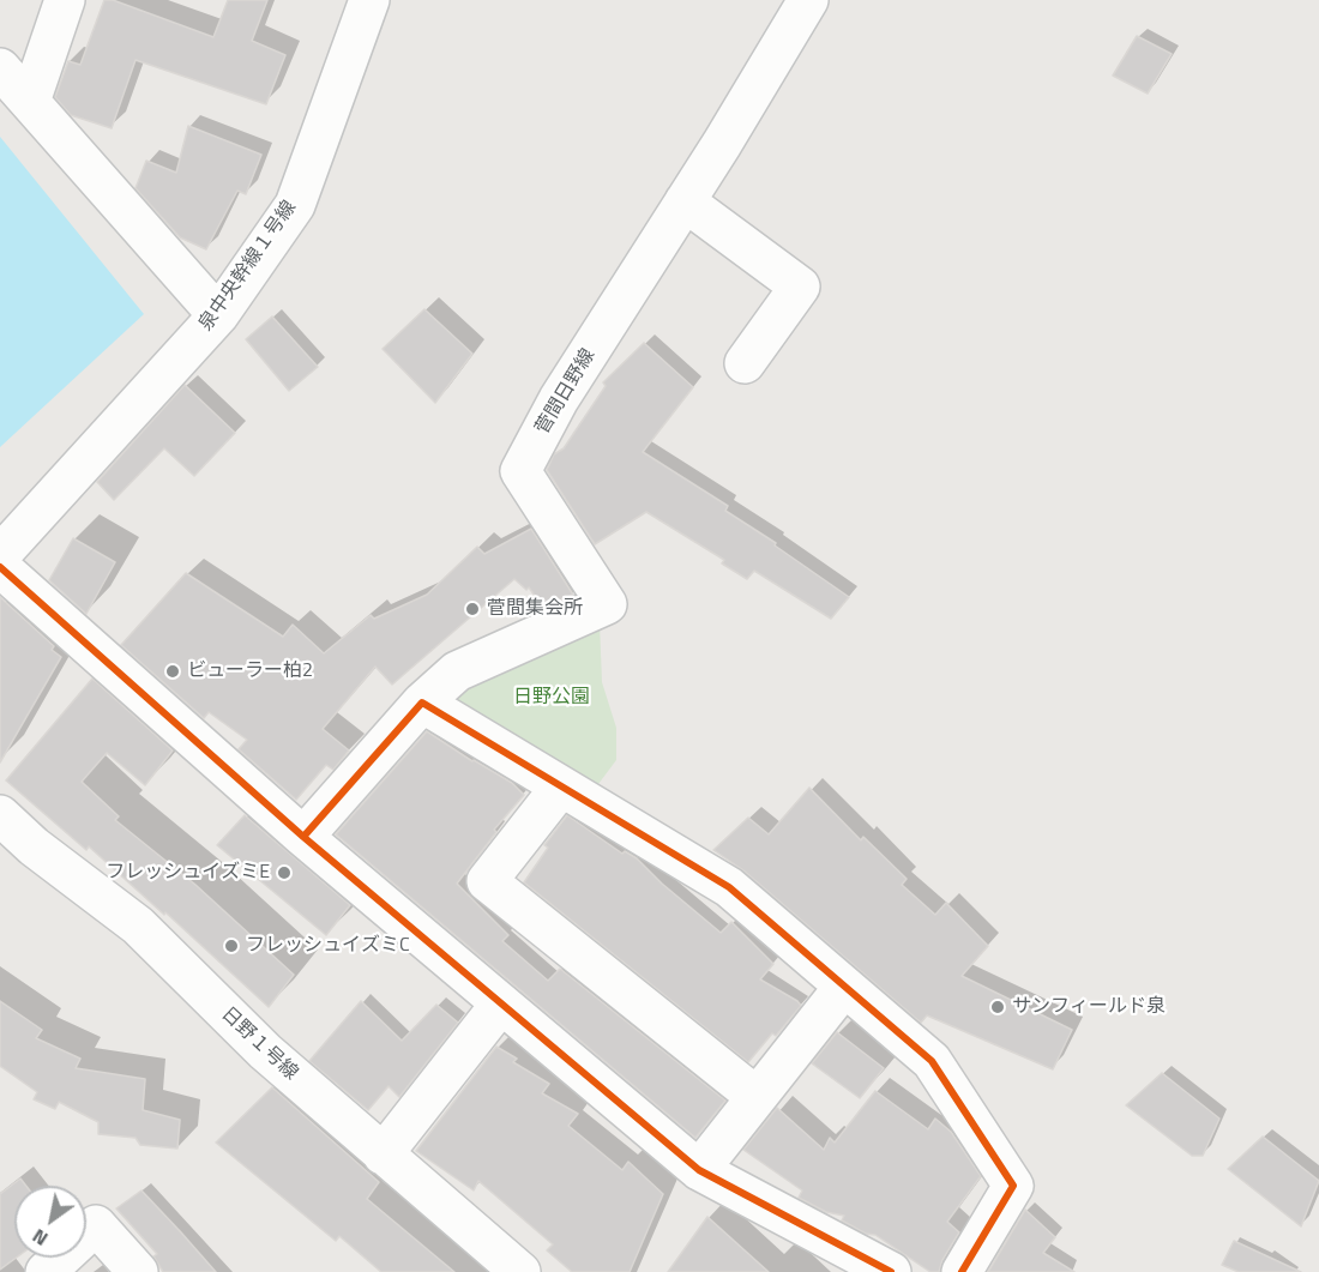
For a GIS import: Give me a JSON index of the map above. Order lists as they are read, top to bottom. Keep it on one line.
{"streets":{"street":["泉中央幹線１号線","菅間日野線","日野１号線"]},"parks":["日野公園"],"places":["菅間集会所","ビューラー柏2","フレッシュイズミE","フレッシュイズミC","サンフィールド泉"],"north":"bottom left"}
